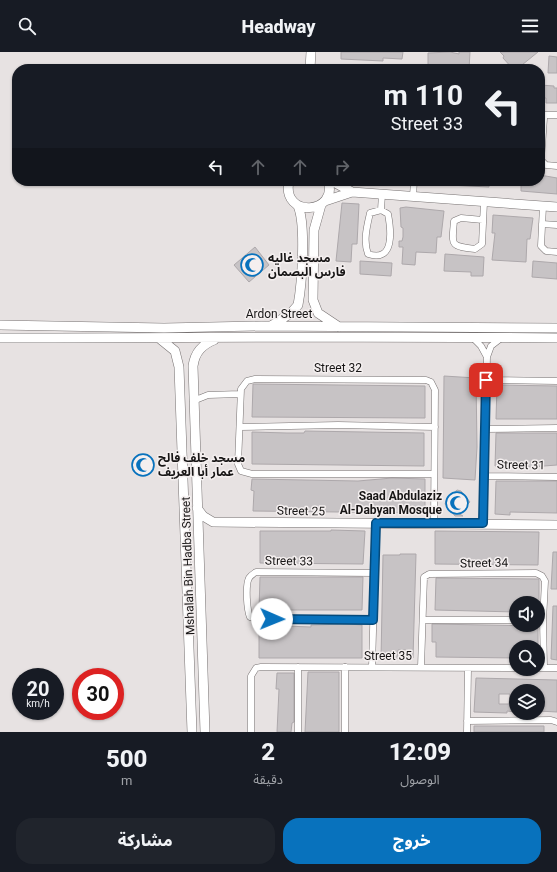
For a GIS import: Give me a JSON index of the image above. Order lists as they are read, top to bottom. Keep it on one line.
{"streets":{"street":["Ardon Street","Street 32","Street 31","Street 25","Street 33","Street 34","Mshalah Bin Hadba Street","Street 35"]},"crossings":[["Ardon Street","Mshalah Bin Hadba Street"],["Street 32","Street 25"],["Street 31","Street 25"],["Street 34","Street 35"]],"places":{"mosque":["مسجد غاليه فارس البصمان","مسجد خلف فالح عمار أبا العريف","Saad Abdulaziz Al-Dabyan Mosque"]},"page":{"header":"Headway","turn":["110 m","Street 33"],"speed":"20 km/h","limit":"30","eta":["12:09","الوصول","2","دقيقة","500","m"],"buttons":["خروج","مشاركة"]}}
